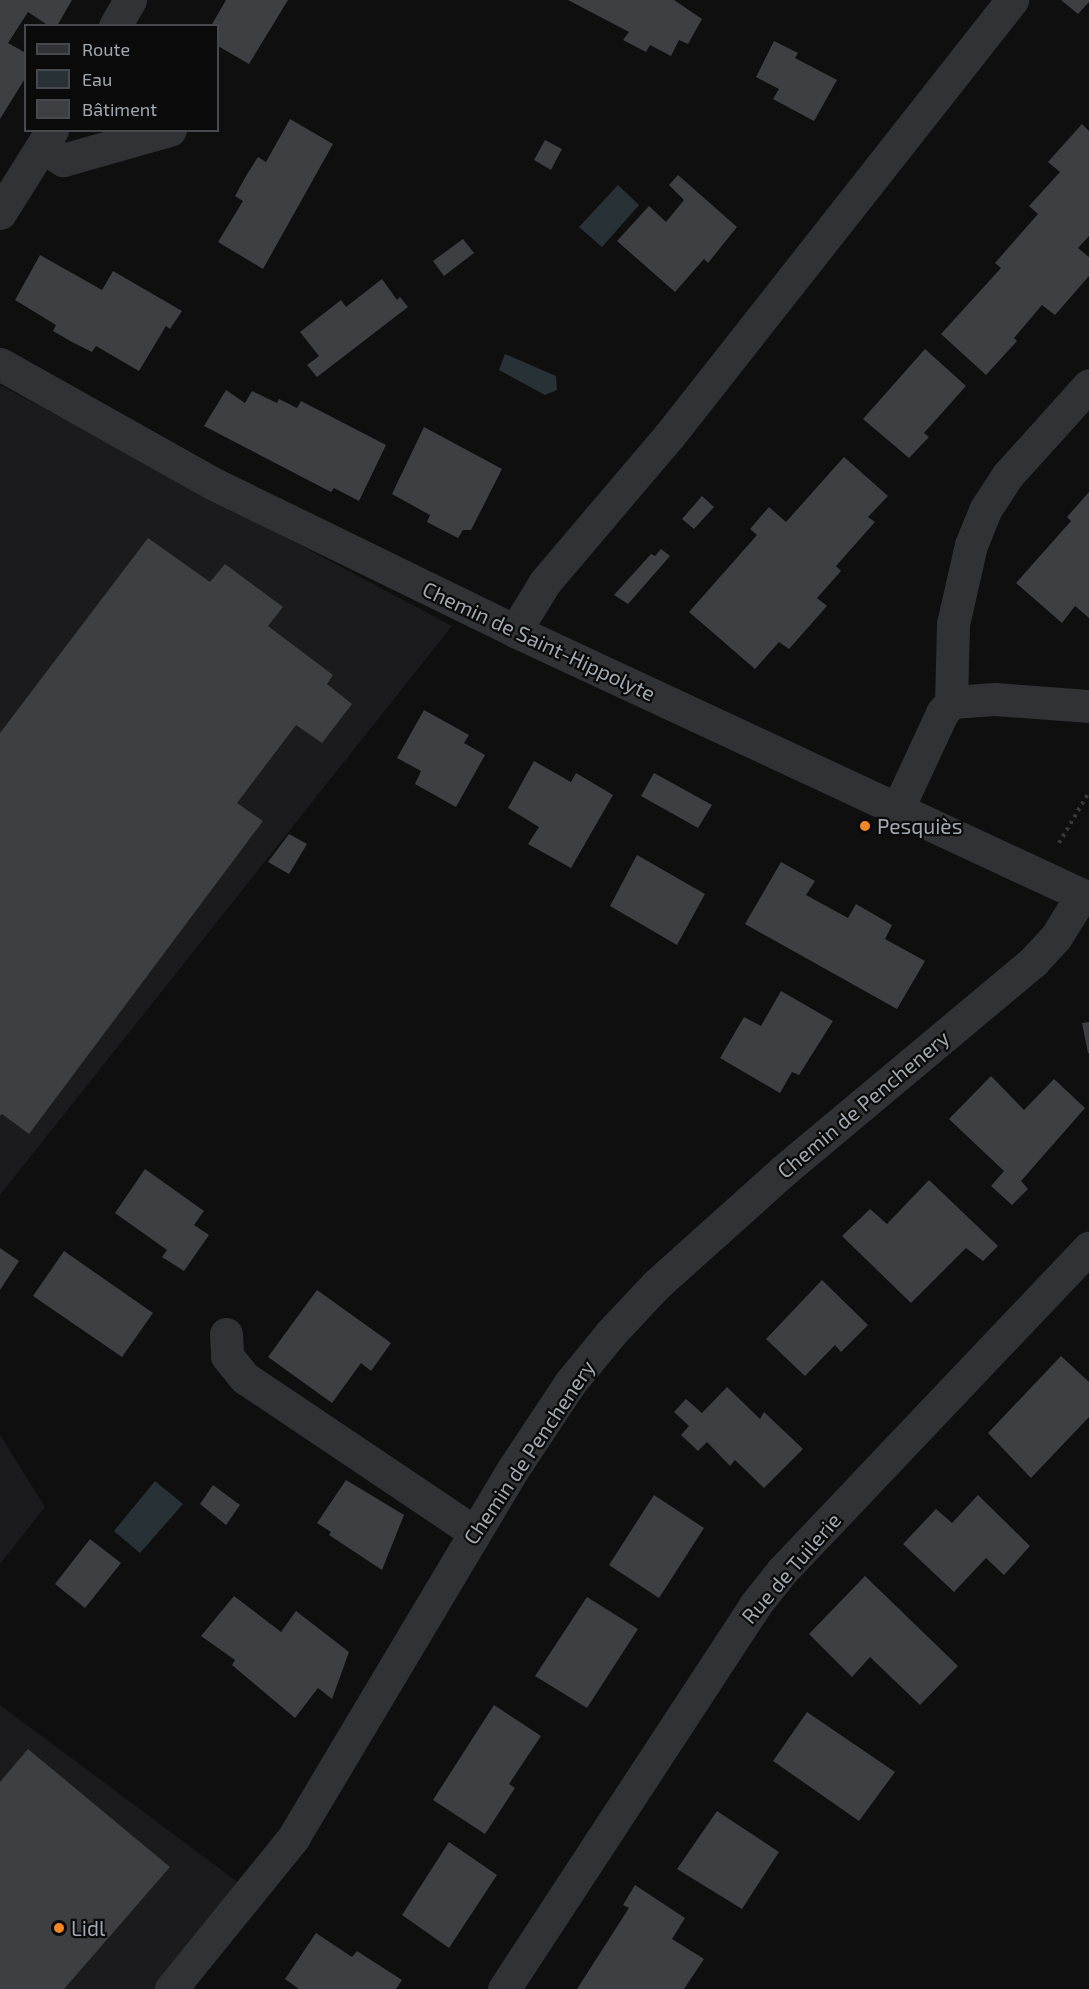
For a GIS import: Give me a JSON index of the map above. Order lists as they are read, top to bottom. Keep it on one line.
{"streets":{"street":["Chemin de Saint-Hippolyte","Chemin de Penchenery","Rue de Tuilerie"]},"crossings":[["Chemin de Saint-Hippolyte","Chemin de Penchenery"]],"places":["Pesquiès","Lidl"],"legend":["Route","Eau","Bâtiment"]}
